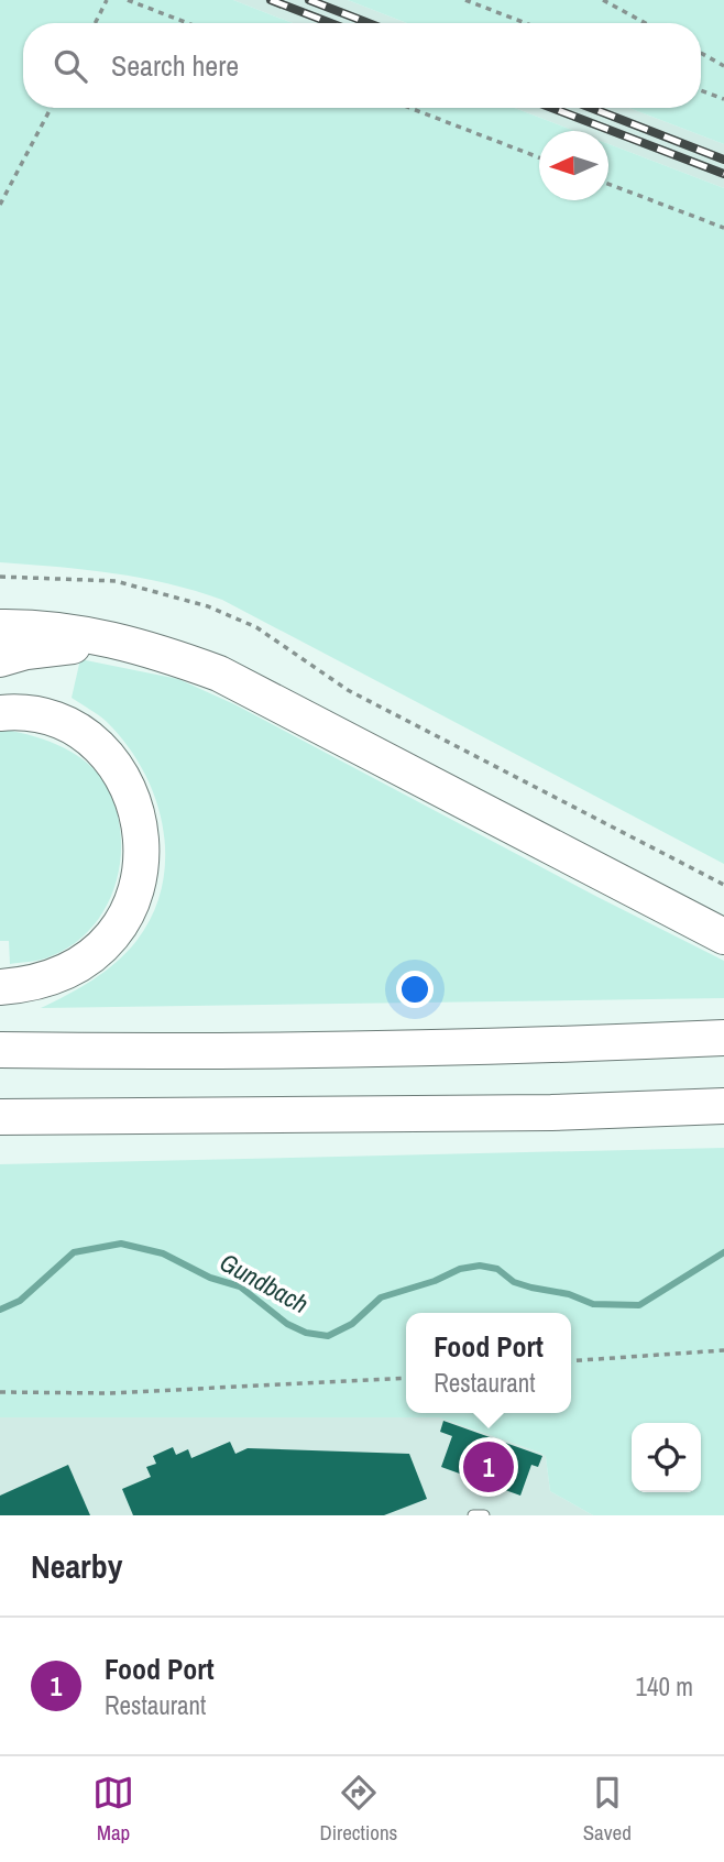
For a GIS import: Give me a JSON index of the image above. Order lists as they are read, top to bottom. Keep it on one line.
{"water":["Gundbach"],"north":"left","page":{"search":"Search here","popup":["Food Port","Restaurant"],"pins":"1","heading":"Nearby","list":[{"mark":"1","name":"Food Port","note":"Restaurant","value":"140 m"}],"nav":["Map","Directions","Saved"]}}
